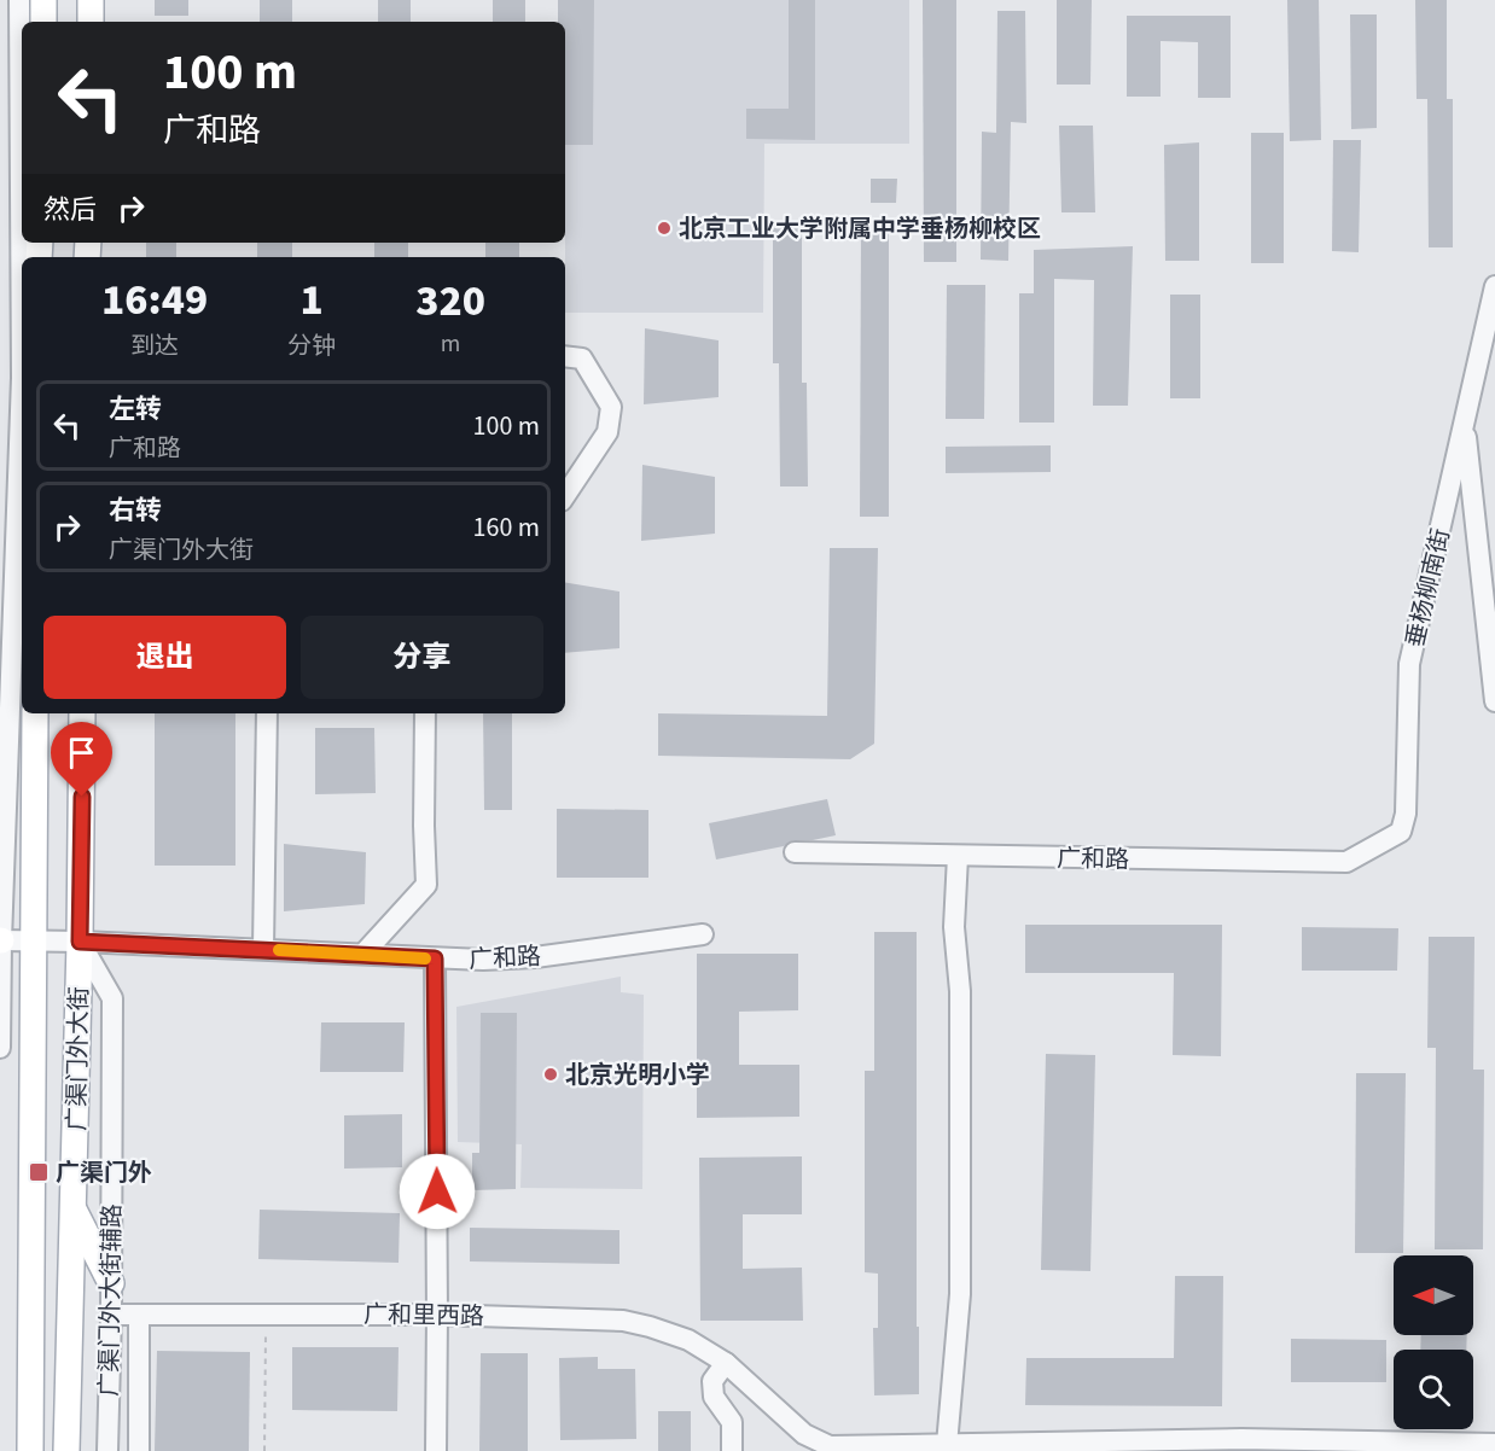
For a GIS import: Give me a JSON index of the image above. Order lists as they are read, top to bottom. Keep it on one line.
{"streets":{"main road":["广渠门外大街"],"street":["垂杨柳南街","广和路","广渠门外大街辅路","广和里西路"]},"crossings":[["垂杨柳南街","广和路"],["广和路","广渠门外大街"],["广和路","广渠门外大街辅路"],["广渠门外大街","广渠门外大街辅路"],["广渠门外大街辅路","广和里西路"]],"places":{"other":["北京工业大学附属中学垂杨柳校区","北京光明小学"],"transit":["广渠门外"]},"north":"left","page":{"turn":["100 m","广和路"],"then":"然后","eta":["16:49","到达","1","分钟","320","m"],"list":[{"name":"左转","note":"广和路","value":"100 m"},{"name":"右转","note":"广渠门外大街","value":"160 m"}],"buttons":["退出","分享"]}}
